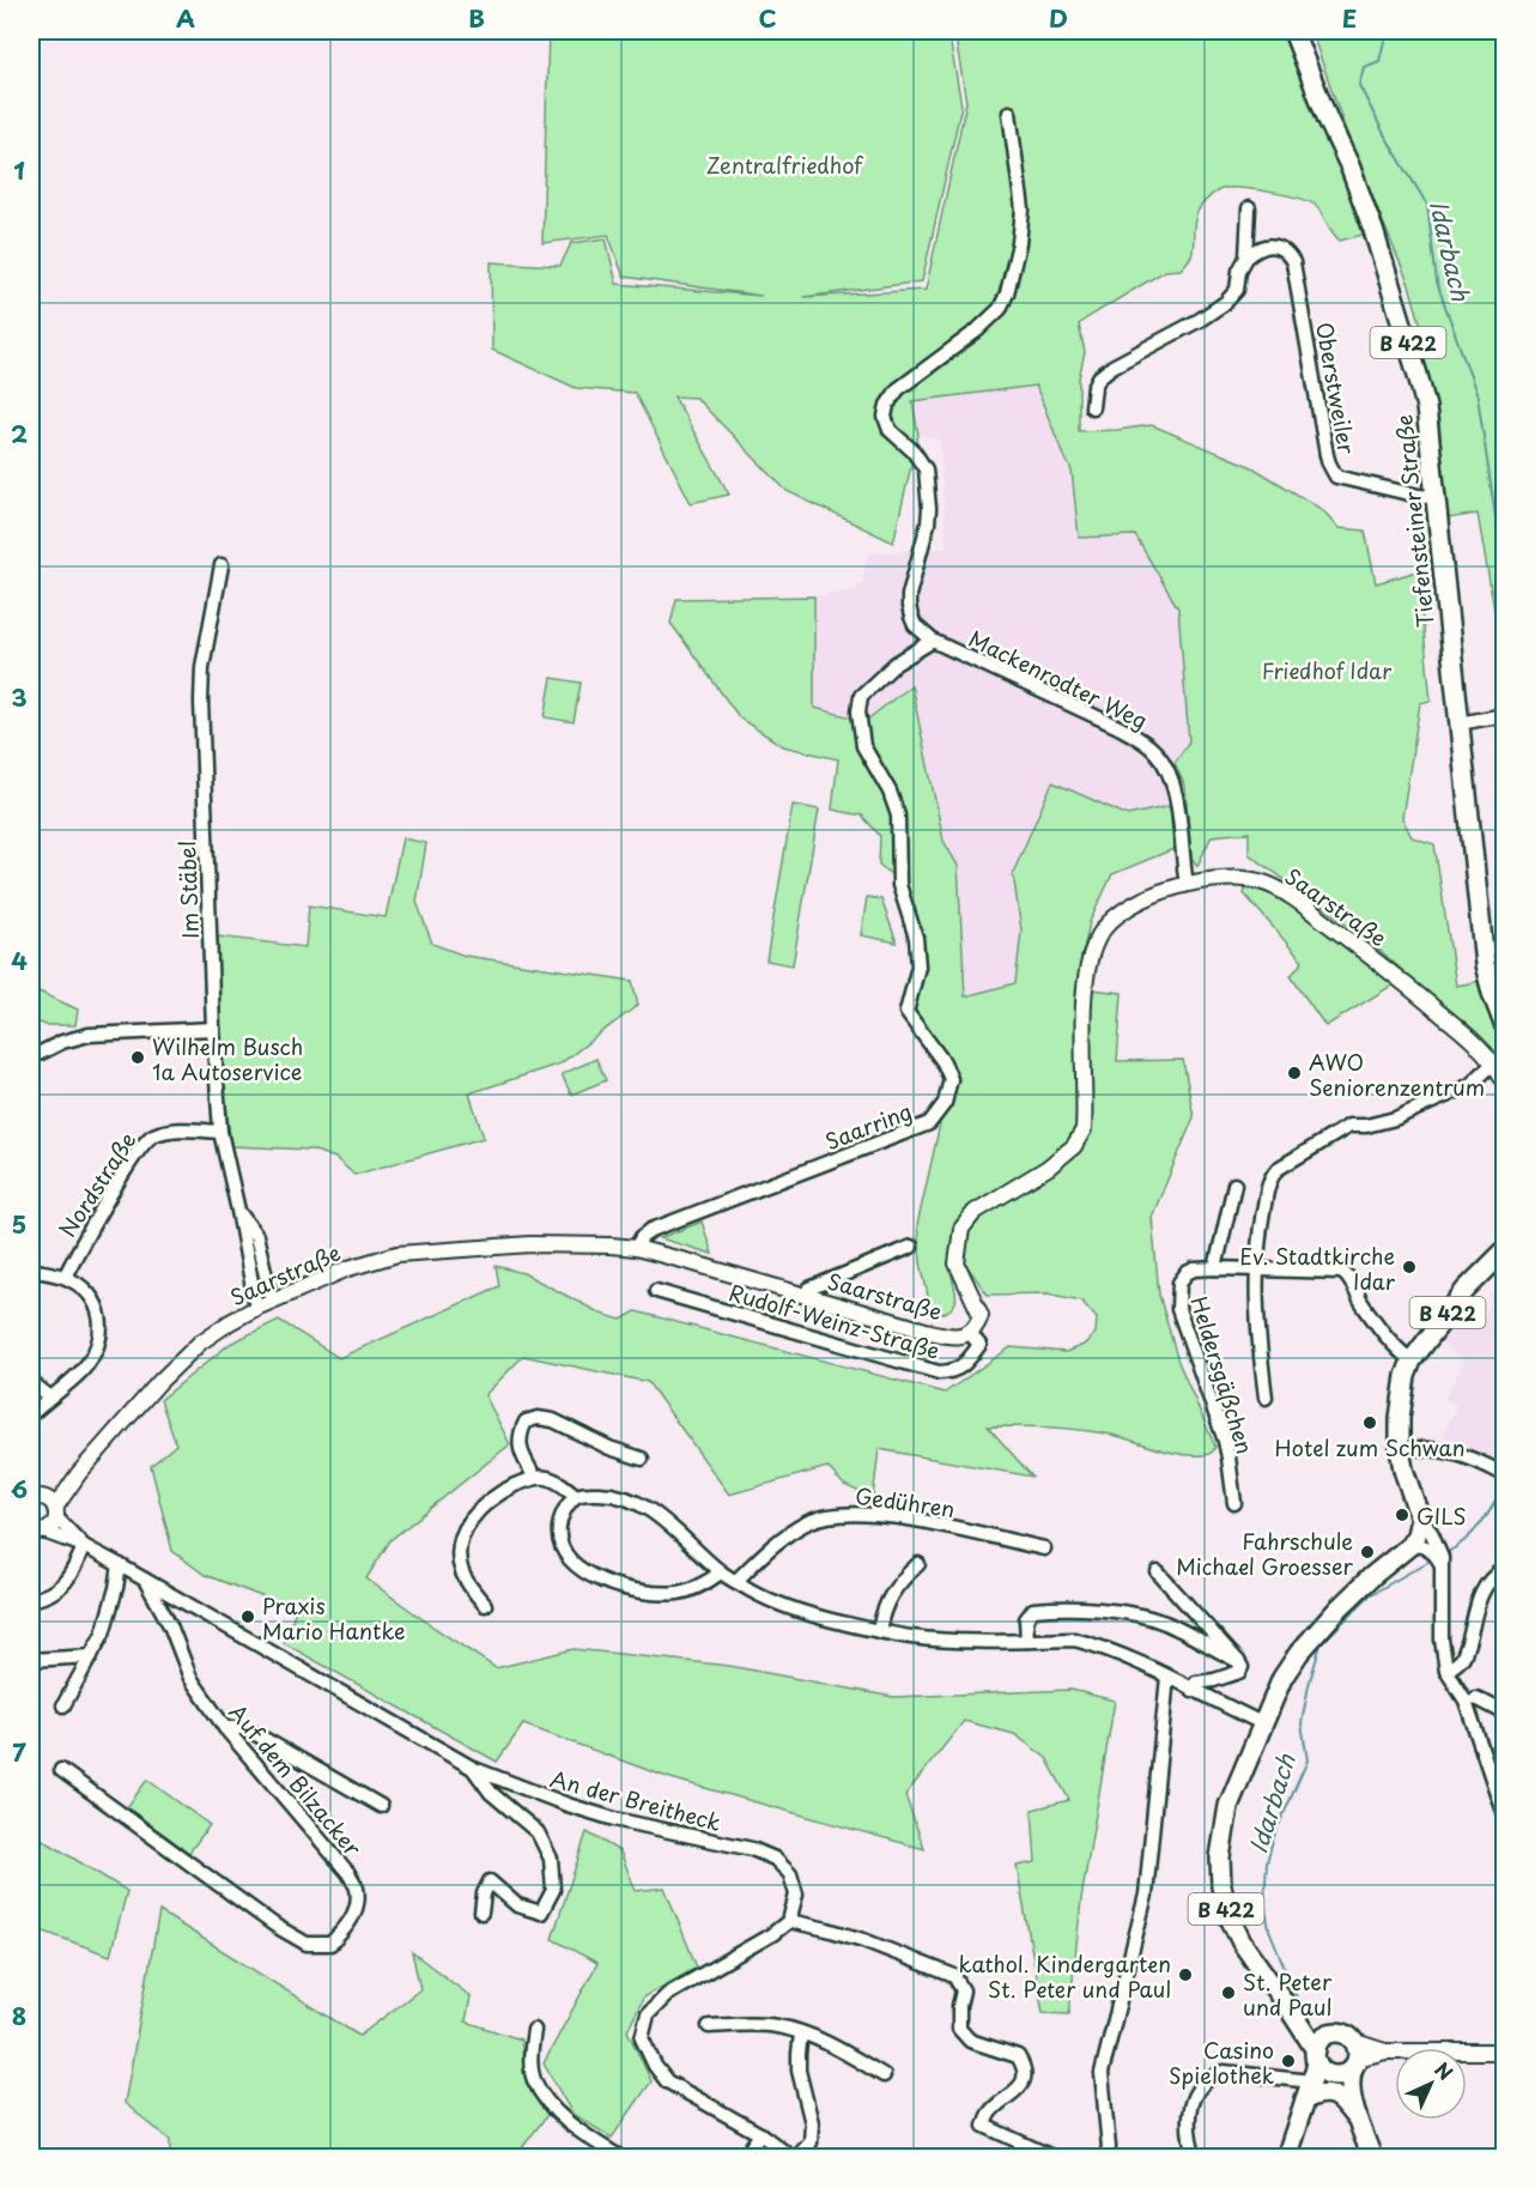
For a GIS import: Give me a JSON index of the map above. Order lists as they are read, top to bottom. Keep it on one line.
{"streets":{"main road":["B 422","Tiefensteiner Straße"],"street":["Oberstweiler","Mackenrodter Weg","Im Stäbel","Saarstraße","Saarring","Nordstraße","Rudolf-Weinz-Straße","Heldersgäßchen","Gedühren","Auf dem Bilzacker","An der Breitheck"]},"crossings":[["B 422","Heldersgäßchen"],["Oberstweiler","Tiefensteiner Straße"],["Mackenrodter Weg","Saarstraße"],["Mackenrodter Weg","Saarring"],["Im Stäbel","Saarstraße"],["Im Stäbel","Nordstraße"],["Saarstraße","Saarring"],["Saarstraße","Rudolf-Weinz-Straße"],["Saarstraße","An der Breitheck"],["Auf dem Bilzacker","An der Breitheck"]],"water":["Idarbach"],"parks":["Zentralfriedhof","Friedhof Idar"],"places":["Wilhelm Busch 1a Autoservice","AWO Seniorenzentrum","Ev. Stadtkirche Idar","Hotel zum Schwan","GILS","Fahrschule Michael Groesser","Praxis Mario Hantke","kathol. Kindergarten St. Peter und Paul","St. Peter und Paul","Casino Spielothek"],"north":"top right","grid":{"columns":["A","B","C","D","E"],"rows":["1","2","3","4","5","6","7","8"]}}
